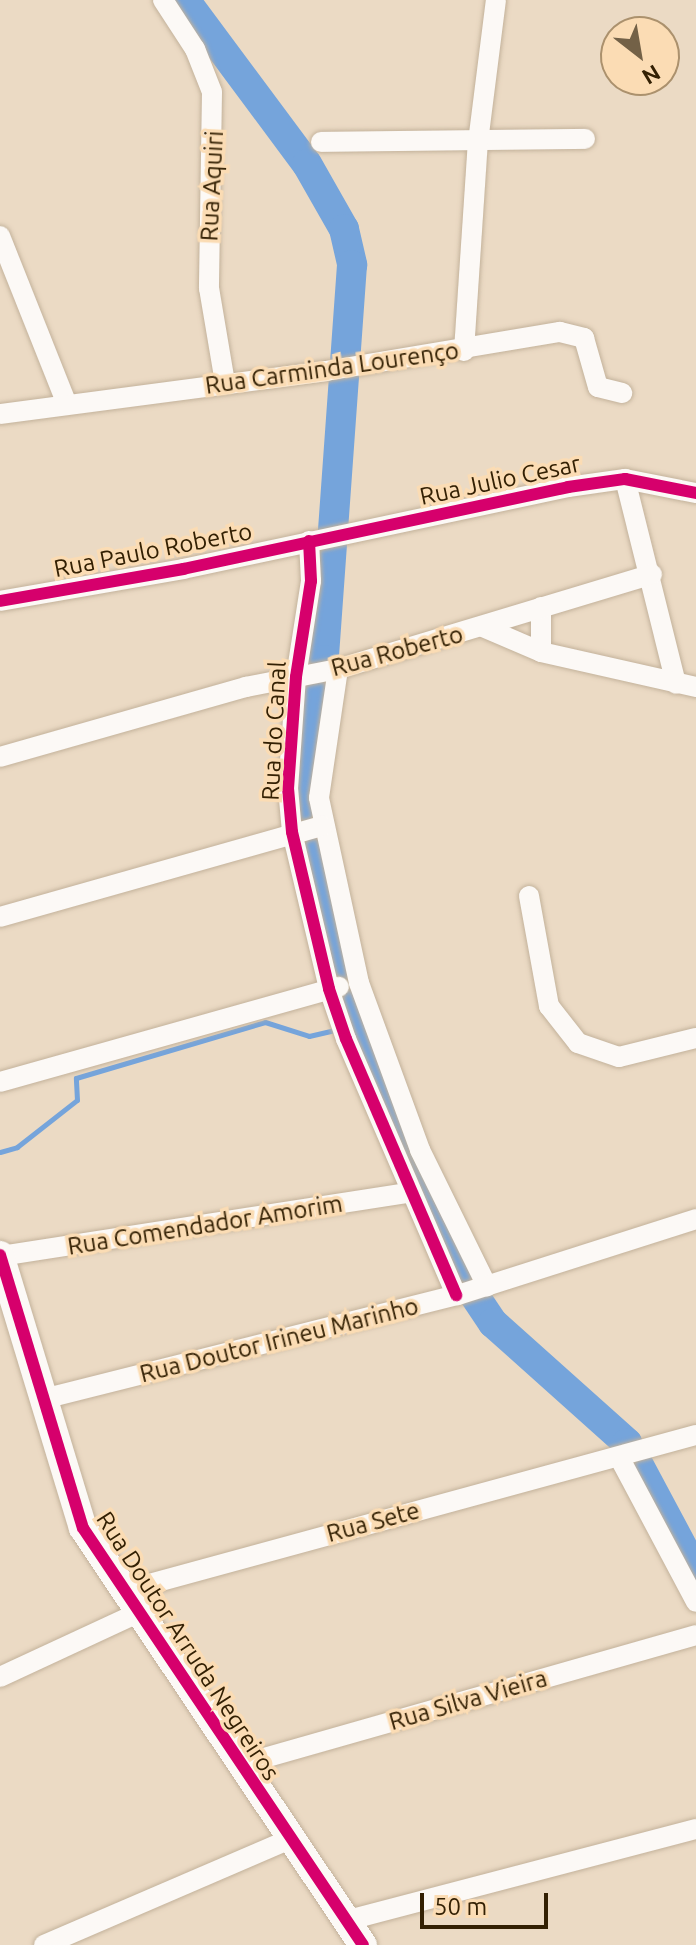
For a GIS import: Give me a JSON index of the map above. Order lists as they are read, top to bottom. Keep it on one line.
{"streets":{"street":["Rua Aquiri","Rua Carminda Lourenço","Rua Julio Cesar","Rua Paulo Roberto","Rua Roberto","Rua do Canal","Rua Comendador Amorim","Rua Doutor Irineu Marinho","Rua Sete","Rua Doutor Arruda Negreiros","Rua Silva Vieira"]},"crossings":[["Rua Aquiri","Rua Carminda Lourenço"],["Rua Julio Cesar","Rua Paulo Roberto"],["Rua Julio Cesar","Rua do Canal"],["Rua Paulo Roberto","Rua do Canal"],["Rua Roberto","Rua do Canal"],["Rua do Canal","Rua Comendador Amorim"],["Rua do Canal","Rua Doutor Irineu Marinho"],["Rua Comendador Amorim","Rua Doutor Arruda Negreiros"],["Rua Doutor Irineu Marinho","Rua Doutor Arruda Negreiros"],["Rua Sete","Rua Doutor Arruda Negreiros"],["Rua Doutor Arruda Negreiros","Rua Silva Vieira"]],"scale_bar":"50 m","north":"bottom right"}
